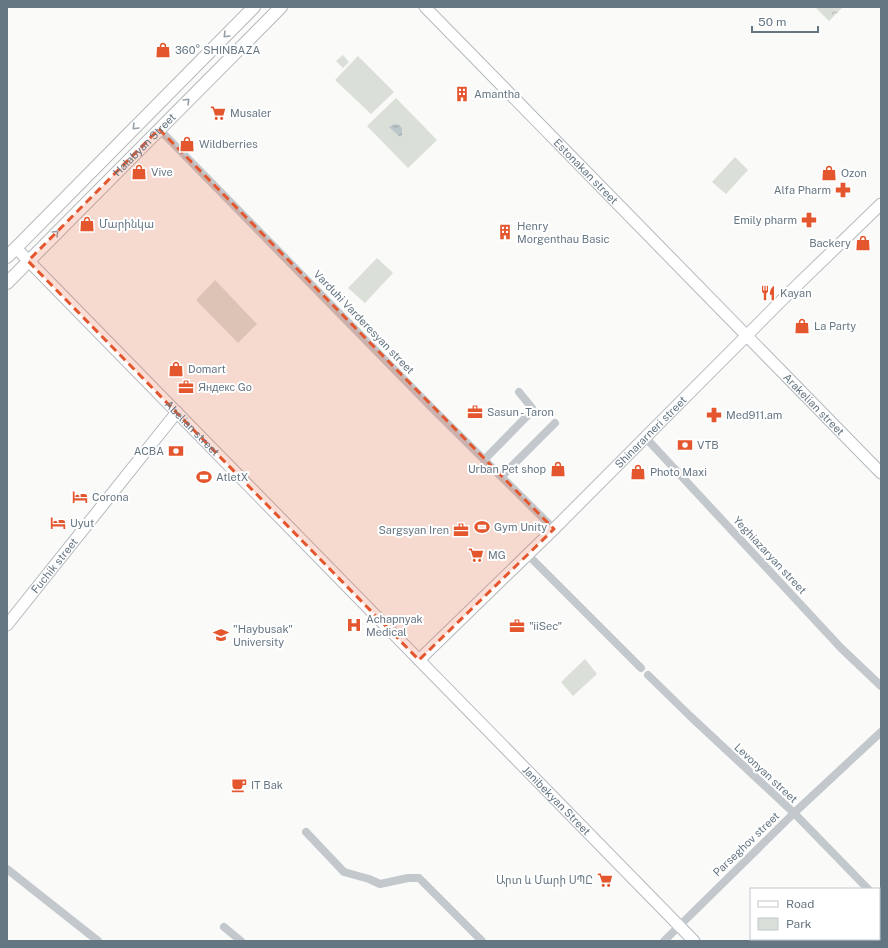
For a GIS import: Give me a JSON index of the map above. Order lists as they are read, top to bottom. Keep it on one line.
{"streets":{"main road":["Halabyan Street"],"street":["Estonakan street","Varduhi Varderesyan street","Arakelian street","Abelian street","Shinararneri street","Yeghiazaryan street","Fuchik street","Levonyan street","Janibekyan Street","Parseghov street"]},"crossings":[["Halabyan Street","Varduhi Varderesyan street"],["Halabyan Street","Abelian street"],["Estonakan street","Arakelian street"],["Estonakan street","Shinararneri street"],["Varduhi Varderesyan street","Shinararneri street"],["Arakelian street","Shinararneri street"],["Abelian street","Shinararneri street"],["Abelian street","Fuchik street"],["Abelian street","Janibekyan Street"],["Shinararneri street","Yeghiazaryan street"],["Shinararneri street","Janibekyan Street"],["Levonyan street","Parseghov street"],["Janibekyan Street","Parseghov street"]],"places":{"shop":["360° SHINBAZA","Wildberries","Vive","Ozon","Մարինկա","Backery","La Party","Domart","Urban Pet shop","Photo Maxi"],"building":["Amantha","Henry Morgenthau Basic"],"supermarket":["Musaler","MG","Արտ և Մարի ՍՊԸ"],"pharmacy":["Alfa Pharm","Emily pharm","Med911.am"],"restaurant":["Kayan"],"office":["Яндекс Go","Sasun - Taron","Sargsyan Iren","\"iiSec\""],"bank":["VTB","ACBA"],"sports":["AtletX","Gym Unity"],"hotel":["Corona","Uyut"],"hospital":["Achapnyak Medical"],"school or university":["\"Haybusak\" University"],"cafe":["IT Bak"]},"legend":["Road","Park"],"scale_bar":"50 m"}
